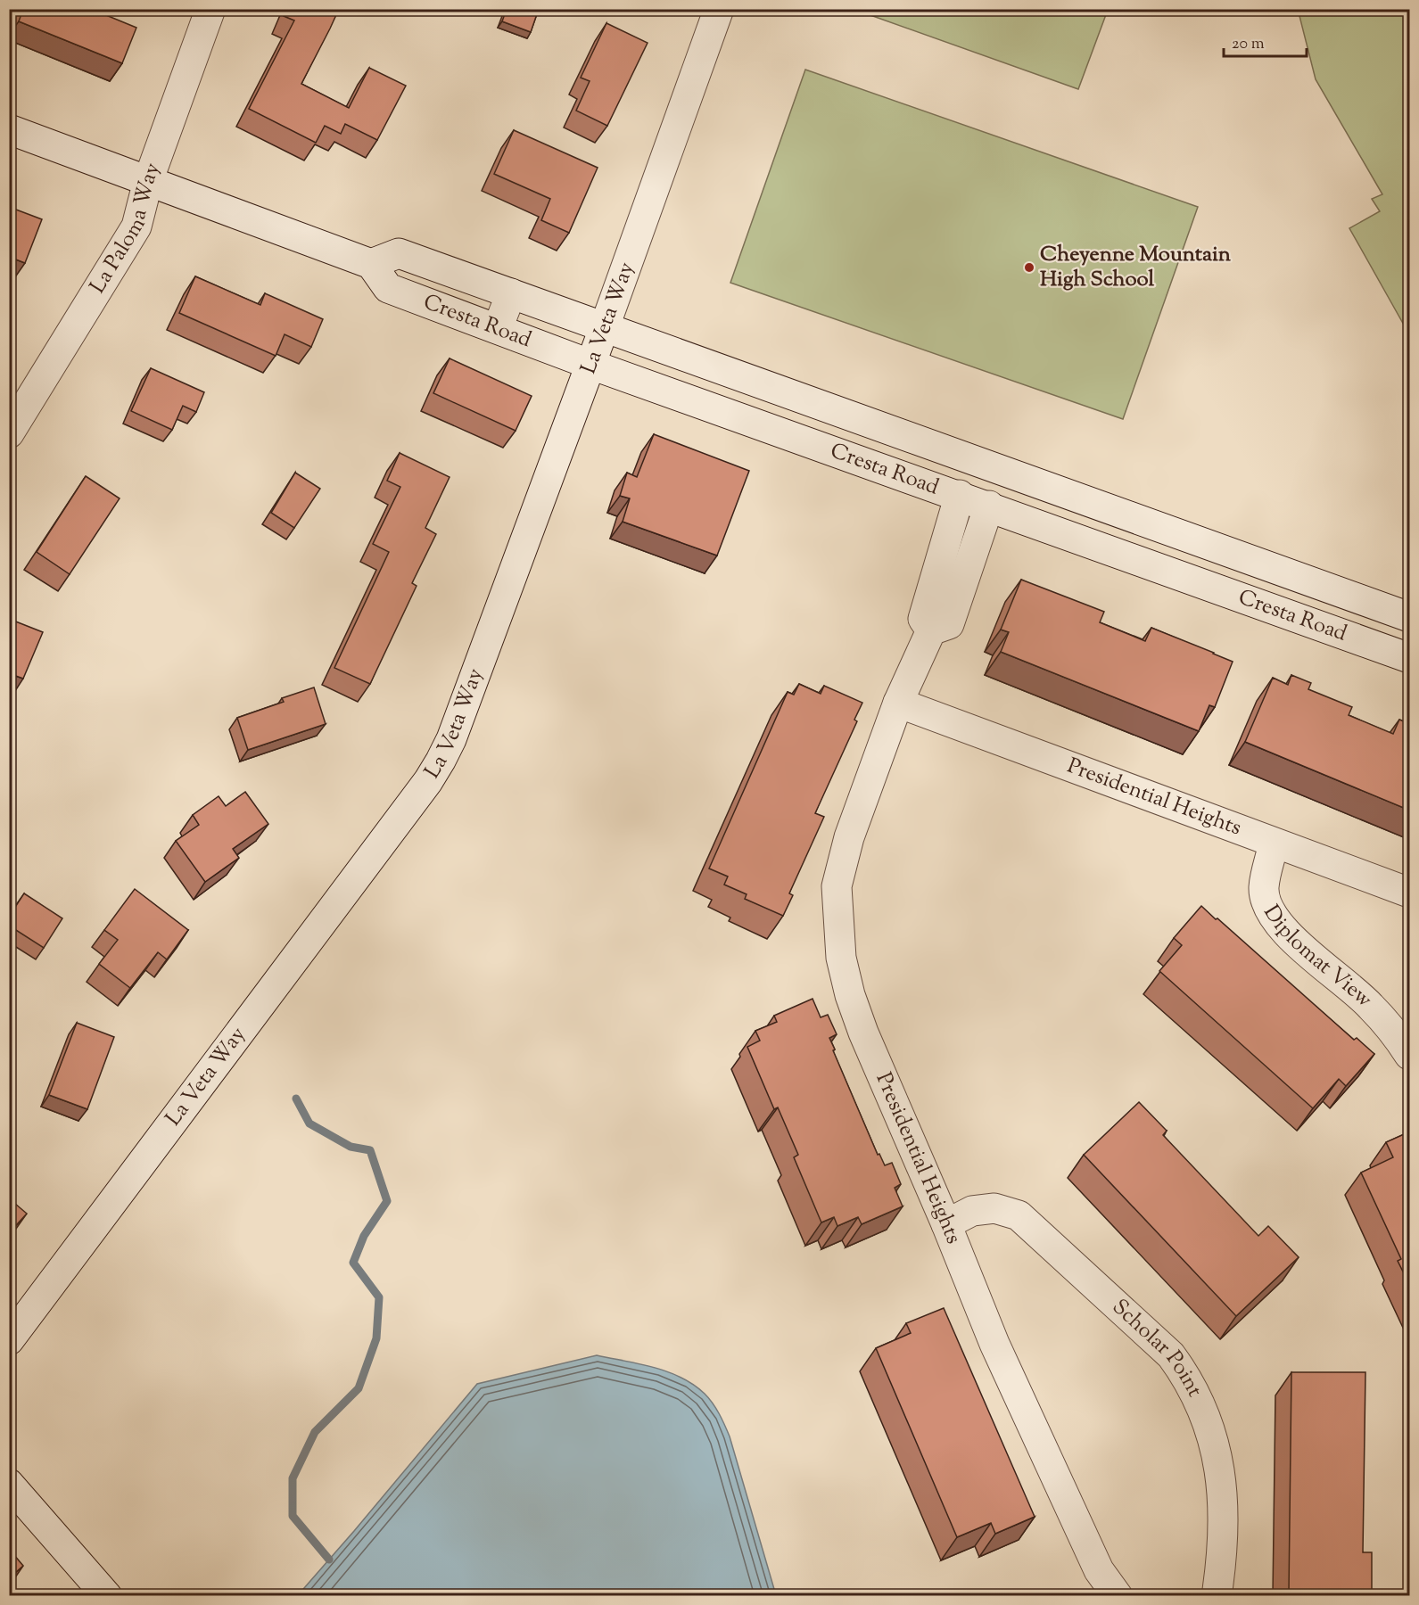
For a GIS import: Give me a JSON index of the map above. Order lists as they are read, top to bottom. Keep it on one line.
{"streets":{"street":["La Paloma Way","La Veta Way","Cresta Road","Presidential Heights","Diplomat View","Scholar Point"]},"crossings":[["La Veta Way","Cresta Road"],["Presidential Heights","Diplomat View"],["Presidential Heights","Scholar Point"]],"places":["Cheyenne Mountain High School"],"scale_bar":"20 m"}
